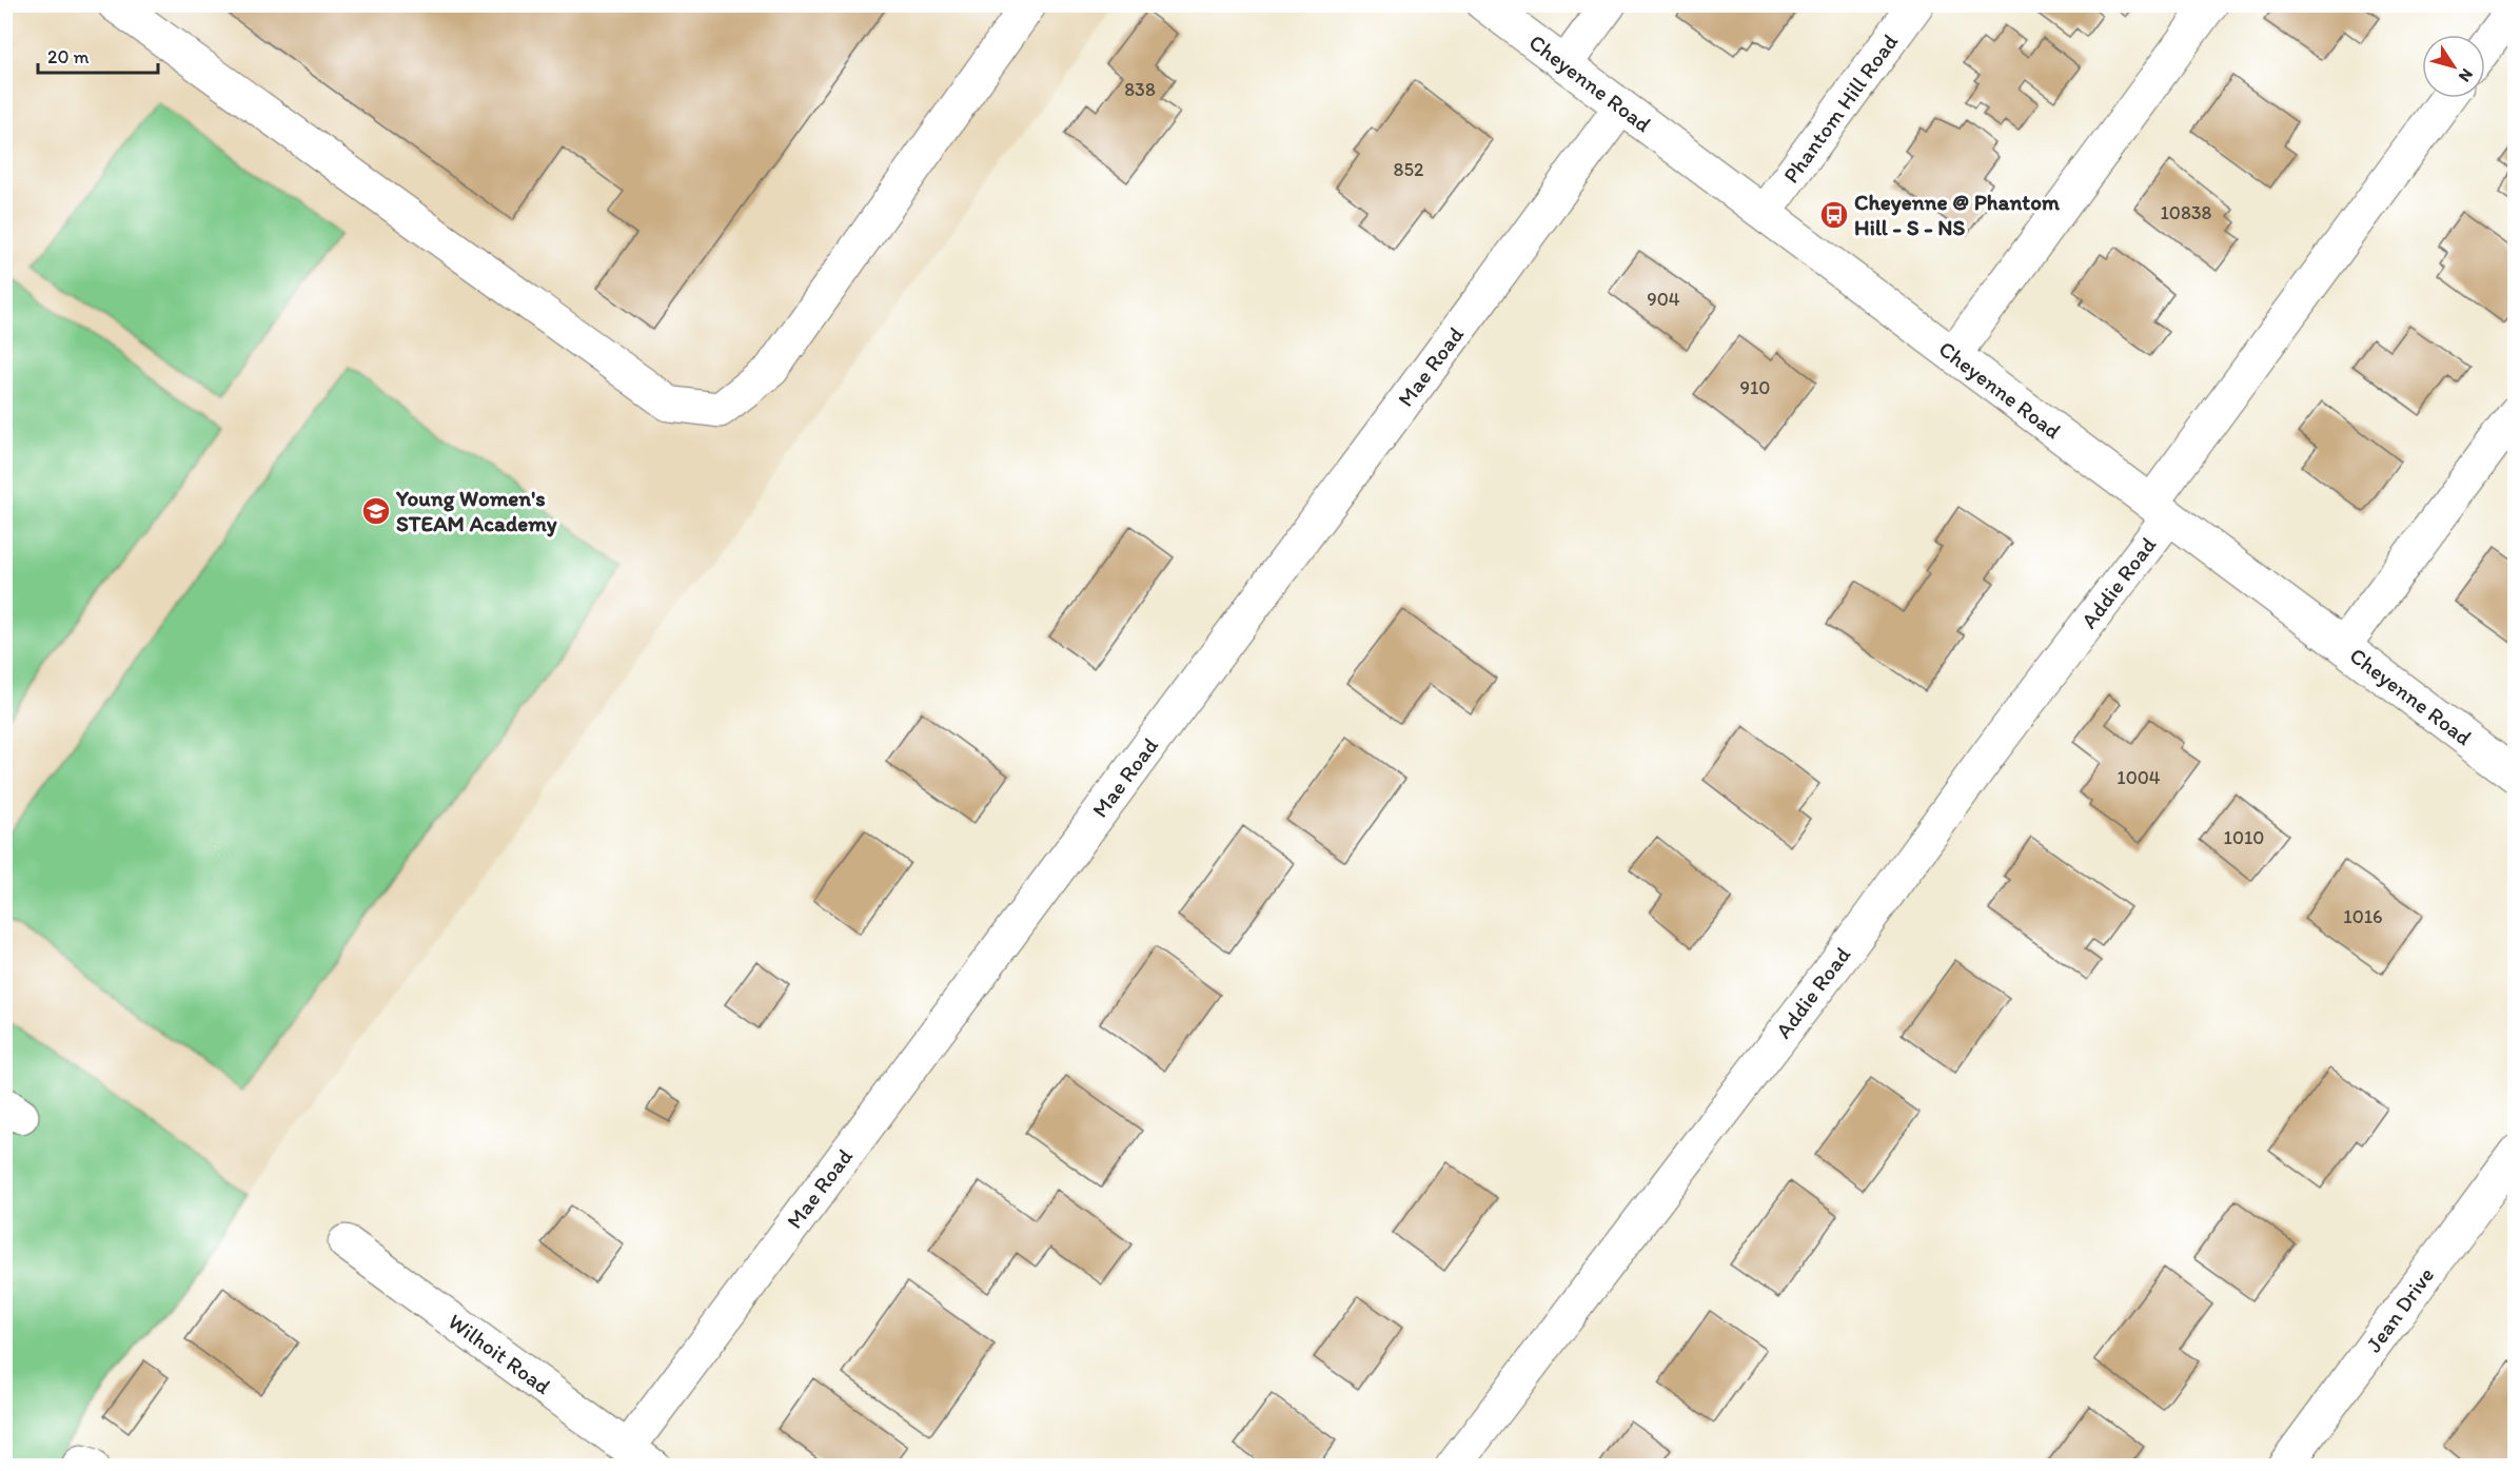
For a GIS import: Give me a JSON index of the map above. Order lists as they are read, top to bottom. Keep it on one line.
{"streets":{"street":["Cheyenne Road","Phantom Hill Road","Mae Road","Addie Road","Jean Drive","Wilhoit Road"]},"crossings":[["Cheyenne Road","Phantom Hill Road"],["Cheyenne Road","Mae Road"],["Cheyenne Road","Addie Road"],["Mae Road","Wilhoit Road"]],"places":{"bus stop":["Cheyenne @ Phantom Hill - S - NS"],"school or university":["Young Women's STEAM Academy"]},"house_numbers":["838","852","10838","904","910","1004","1010","1016"],"scale_bar":"20 m","north":"bottom right"}
